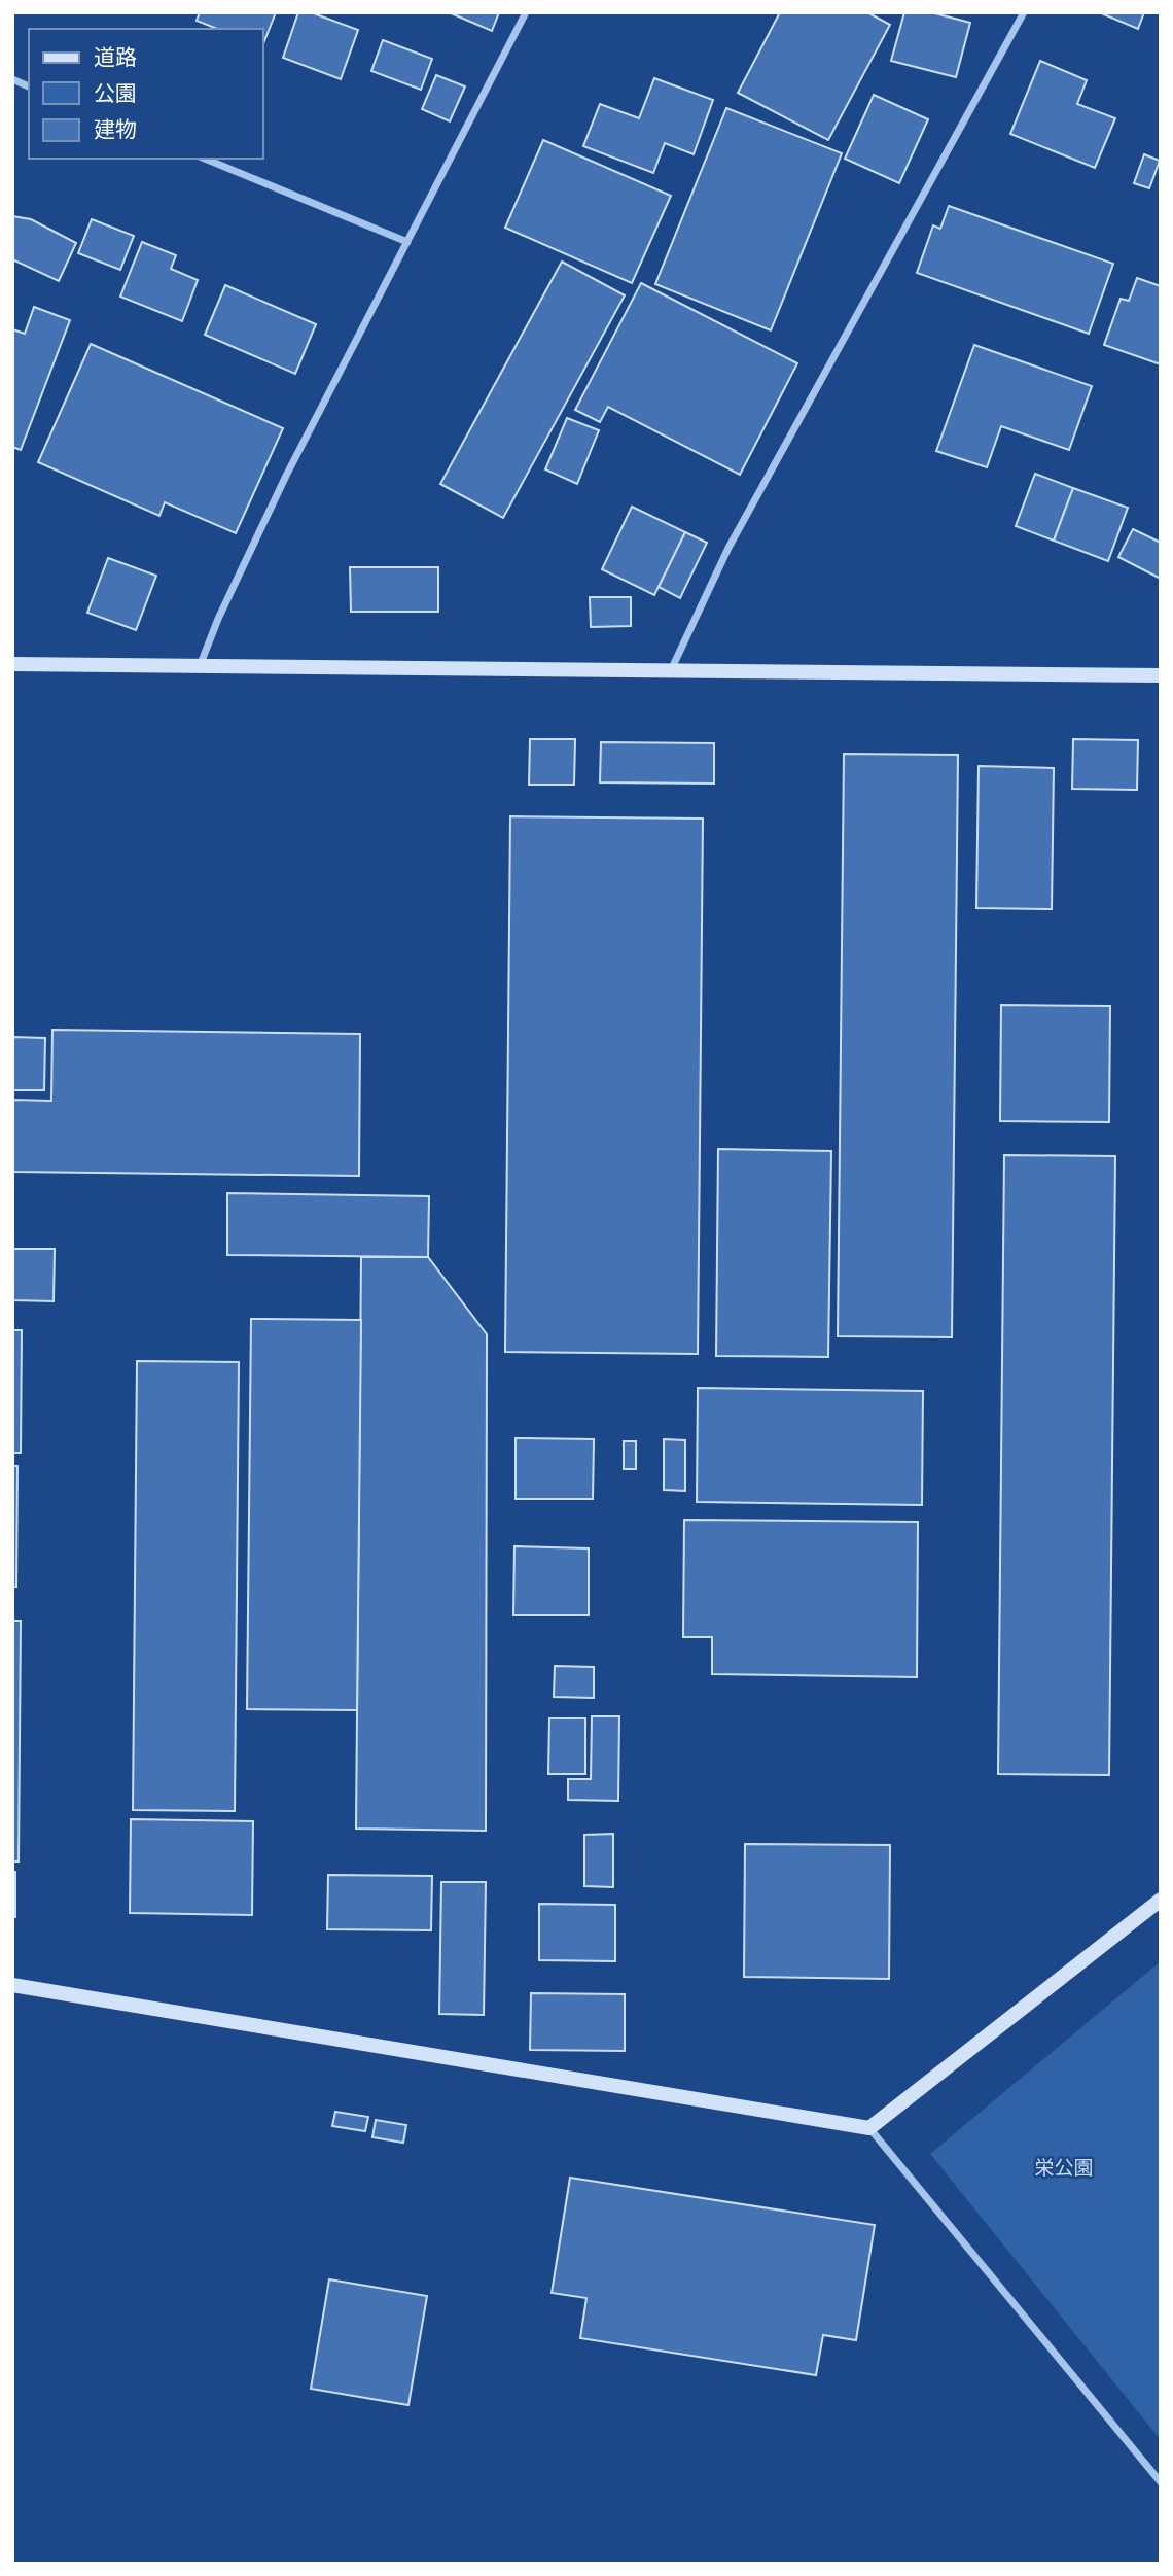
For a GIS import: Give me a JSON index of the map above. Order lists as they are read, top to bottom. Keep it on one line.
{"parks":["栄公園"],"legend":["道路","公園","建物"]}
